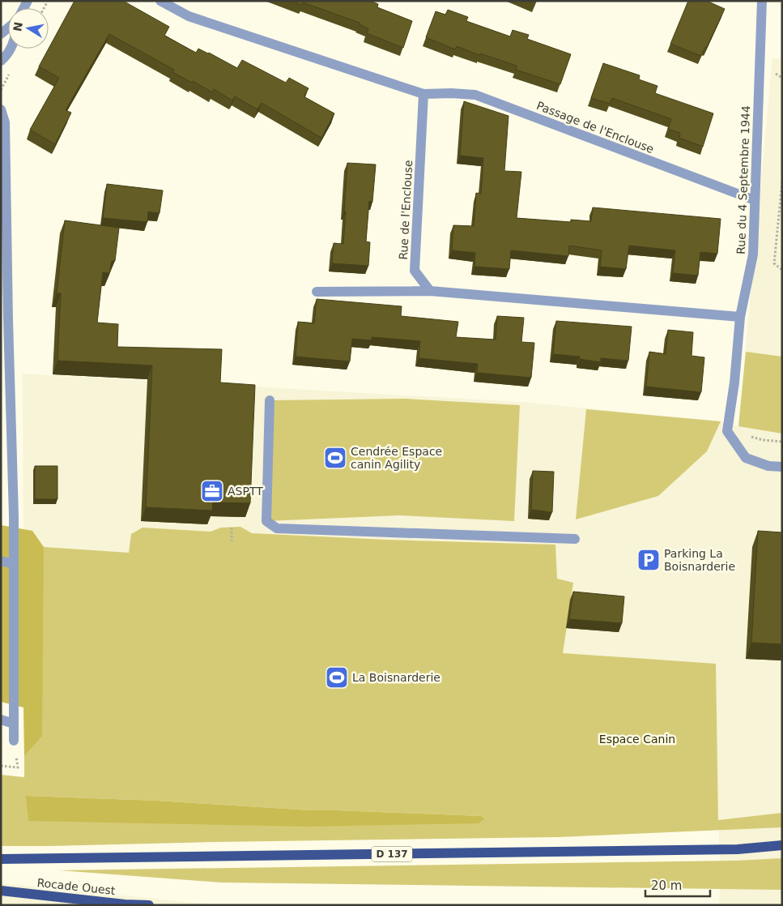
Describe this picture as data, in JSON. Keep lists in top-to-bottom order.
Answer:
{
  "streets": {
    "main road": ["D 137", "Rocade Ouest"],
    "street": ["Passage de l'Enclouse", "Rue du 4 Septembre 1944", "Rue de l'Enclouse"]
  },
  "crossings": [
    ["Passage de l'Enclouse", "Rue du 4 Septembre 1944"],
    ["Passage de l'Enclouse", "Rue de l'Enclouse"]
  ],
  "parks": ["Espace Canin"],
  "places": {
    "sports": ["Cendrée Espace canin Agility", "La Boisnarderie"],
    "office": ["ASPTT"],
    "parking": ["Parking La Boisnarderie"]
  },
  "scale_bar": "20 m",
  "north": "left"
}
